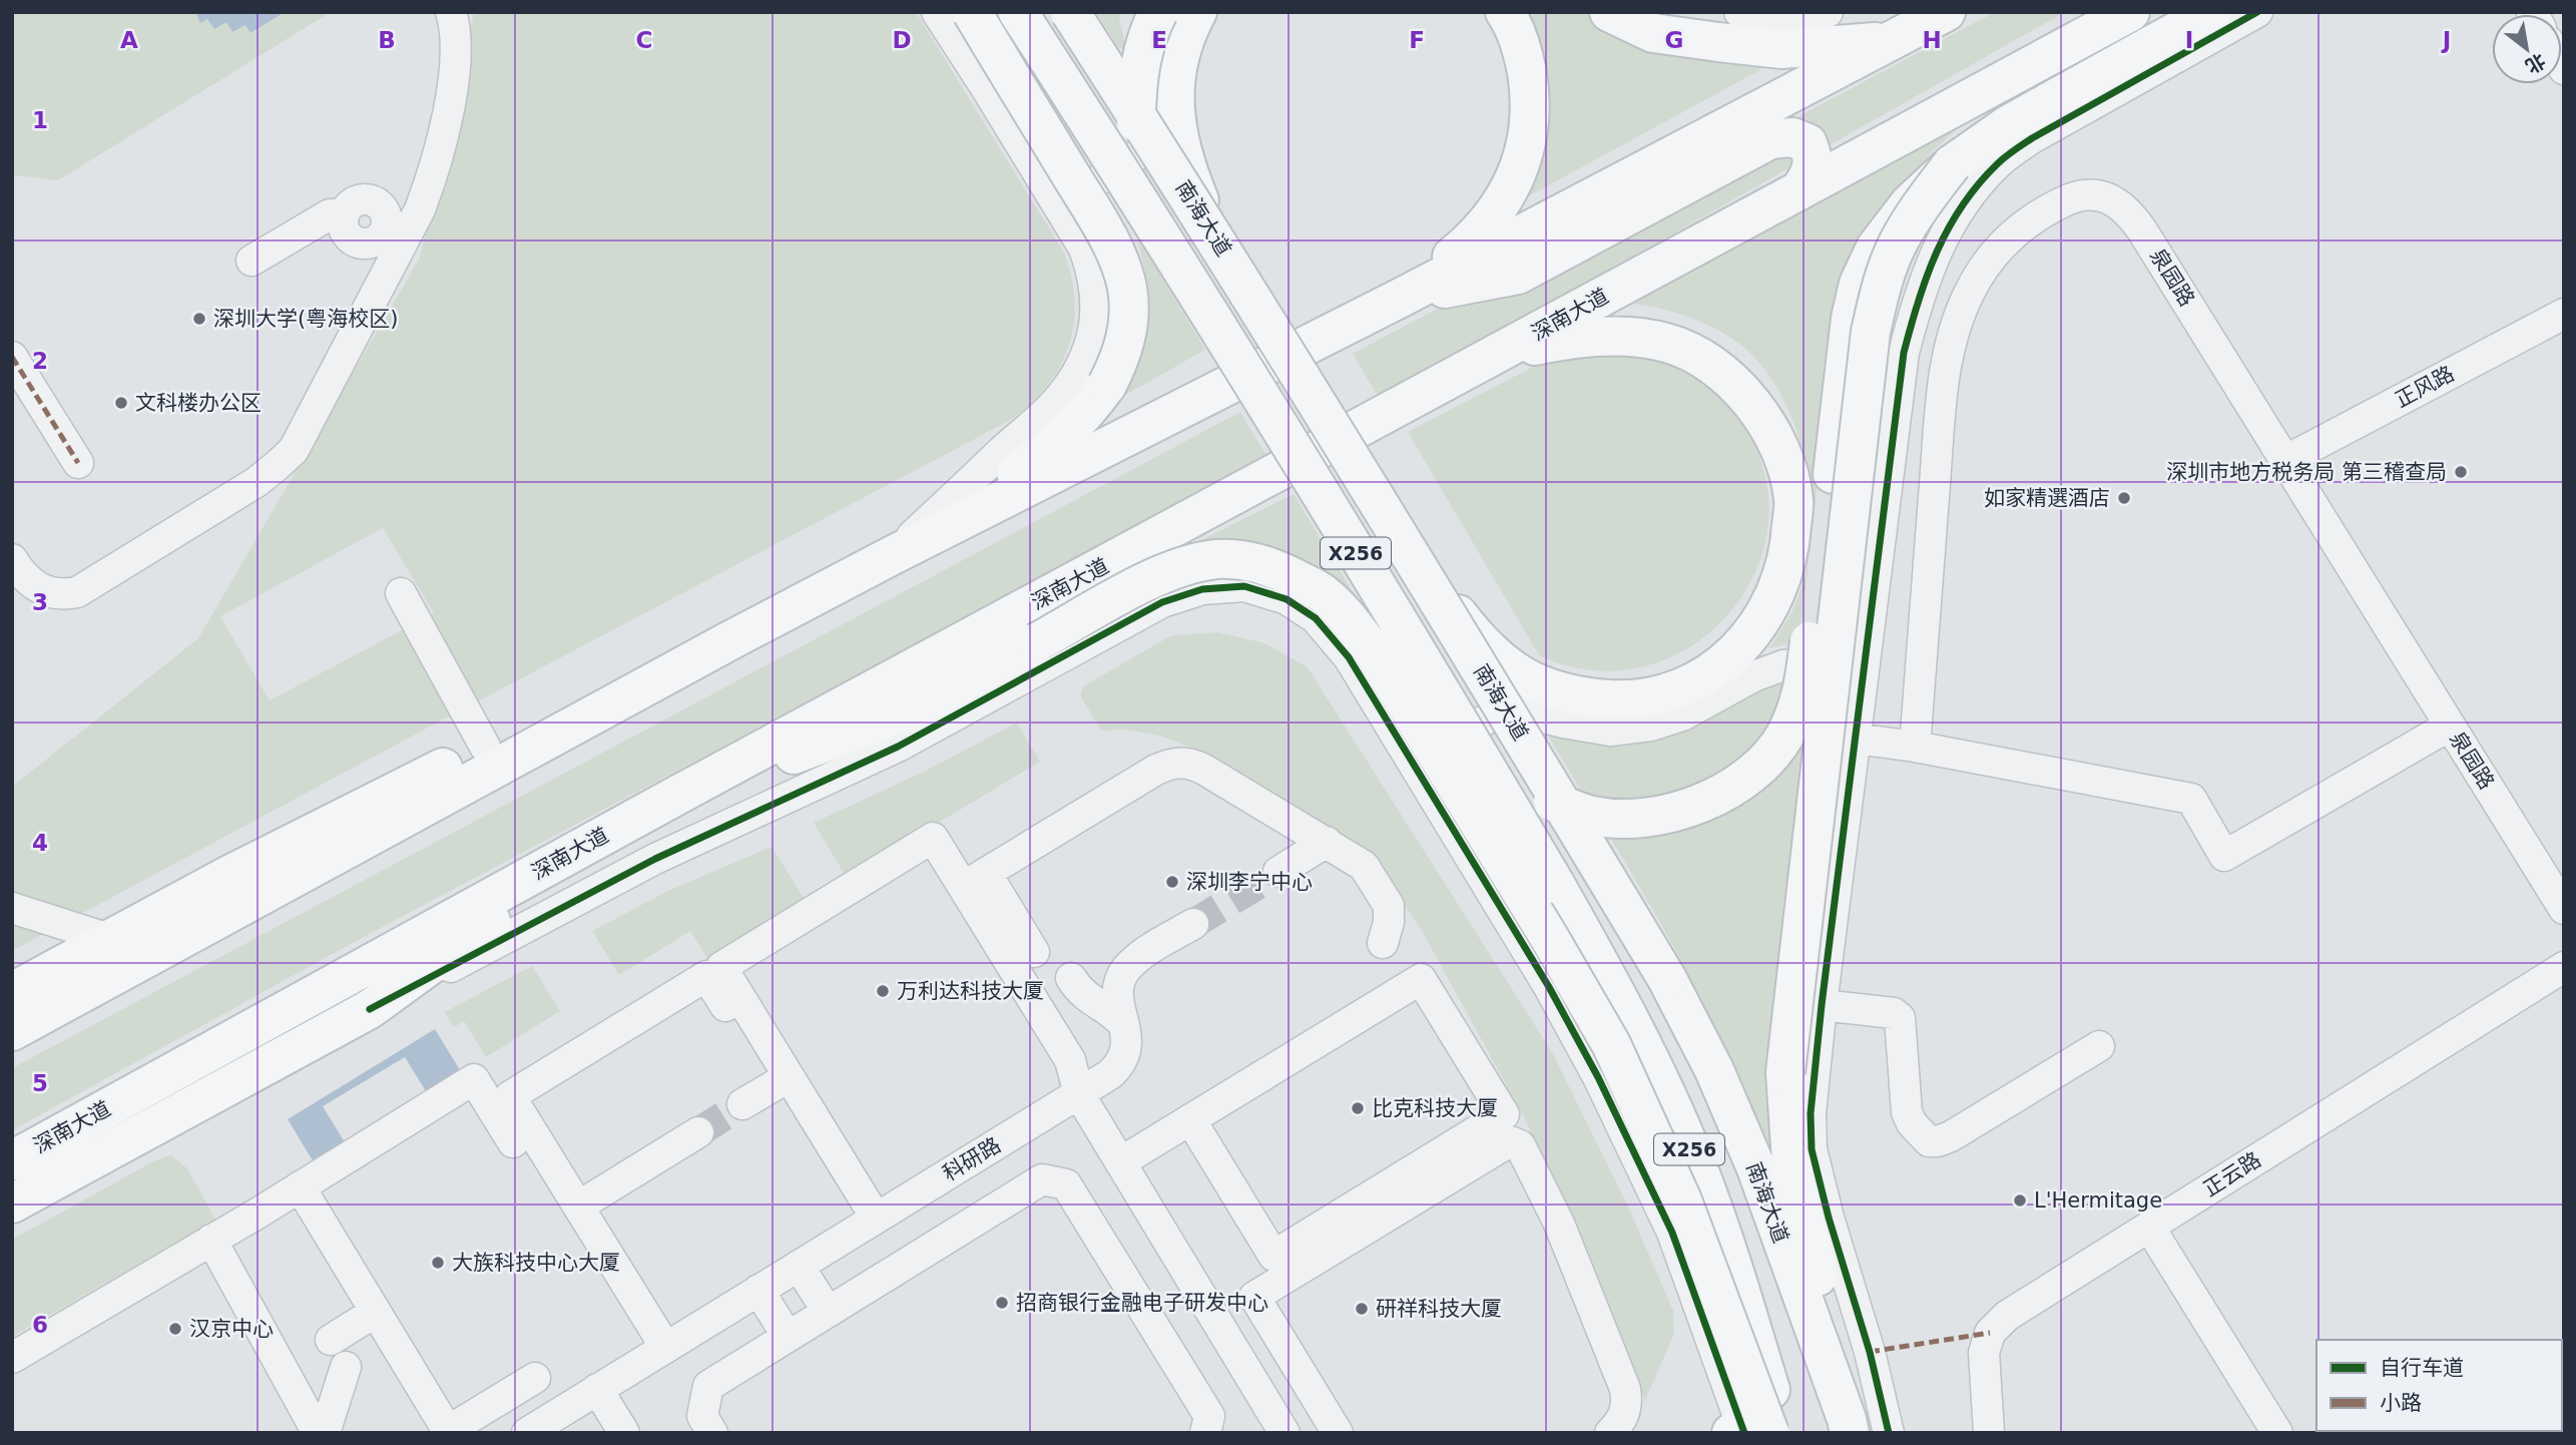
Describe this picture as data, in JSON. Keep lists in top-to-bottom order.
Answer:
{
  "streets": {
    "main road": ["南海大道", "深南大道", "X256"],
    "street": [
      "泉园路",
      "正风路",
      "科研路",
      "正云路"
    ]
  },
  "crossings": [
    ["泉园路", "正风路"]
  ],
  "places": [
    "深圳大学(粤海校区)",
    "文科楼办公区",
    "深圳市地方税务局 第三稽查局",
    "如家精選酒店",
    "深圳李宁中心",
    "万利达科技大厦",
    "比克科技大厦",
    "L'Hermitage",
    "大族科技中心大厦",
    "招商银行金融电子研发中心",
    "研祥科技大厦",
    "汉京中心"
  ],
  "legend": ["自行车道", "小路"],
  "north": "bottom right",
  "grid": {
    "columns": [
      "A",
      "B",
      "C",
      "D",
      "E",
      "F",
      "G",
      "H",
      "I",
      "J"
    ],
    "rows": [
      "1",
      "2",
      "3",
      "4",
      "5",
      "6"
    ]
  }
}
